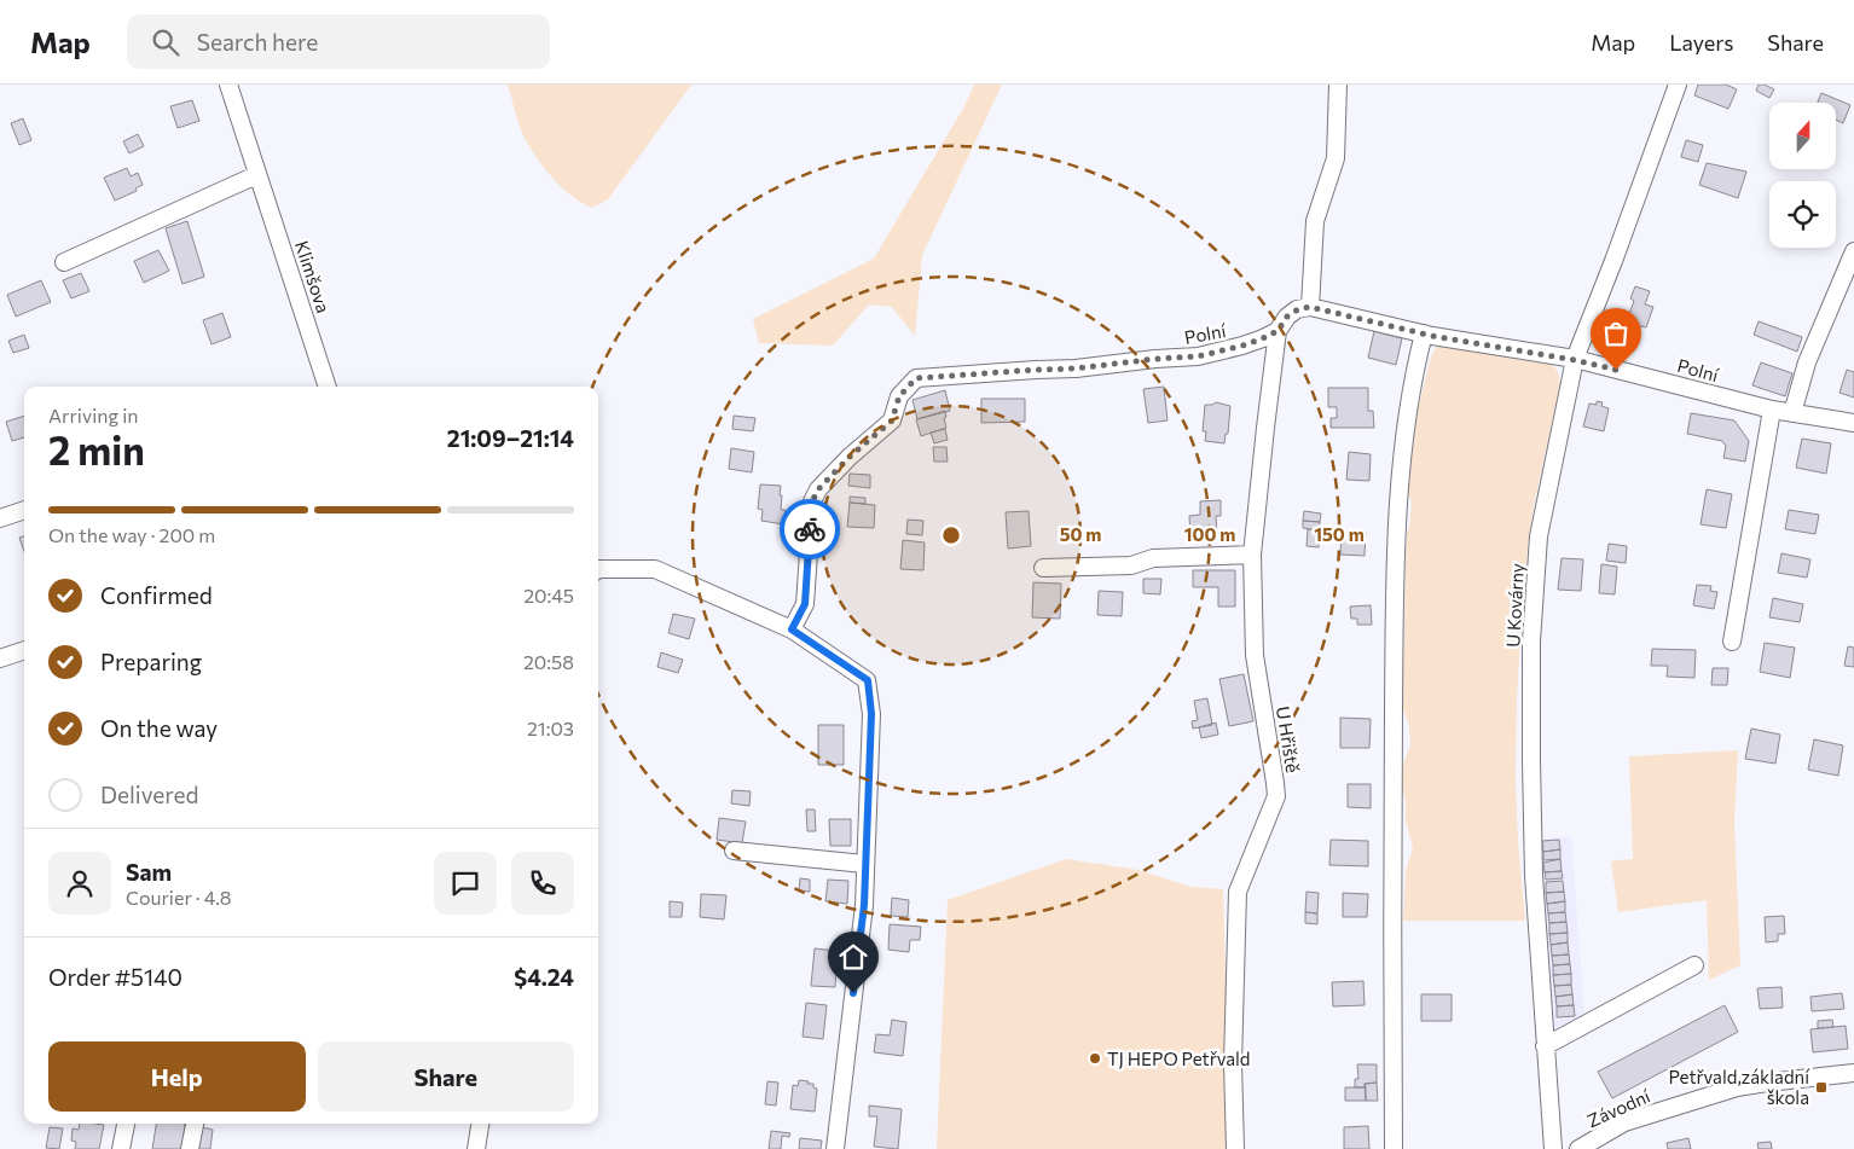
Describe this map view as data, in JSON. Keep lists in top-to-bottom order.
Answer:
{
  "streets": {
    "street": [
      "Klimšova",
      "Polní",
      "U Kovárny",
      "U Hřiště",
      "Závodní"
    ]
  },
  "crossings": [
    ["Polní", "U Kovárny"],
    ["Polní", "U Hřiště"]
  ],
  "places": {
    "other": ["TJ HEPO Petřvald"],
    "transit": ["Petřvald,základní škola"]
  },
  "north": "top",
  "page": {
    "header": "Map",
    "search": "Search here",
    "nav": ["Map", "Layers", "Share"],
    "heading": ["2 min", "Arriving in", "21:09–21:14"],
    "panel": [
      "Sam",
      "Courier · 4.8",
      "Order #5140",
      "$4.24"
    ],
    "bar": "On the way · 200 m",
    "list": [
      ["Confirmed", "20:45"],
      ["Preparing", "20:58"],
      ["On the way", "21:03"],
      "Delivered"
    ],
    "buttons": ["Help", "Share"]
  },
  "rings": ["50 m", "100 m", "150 m"]
}
